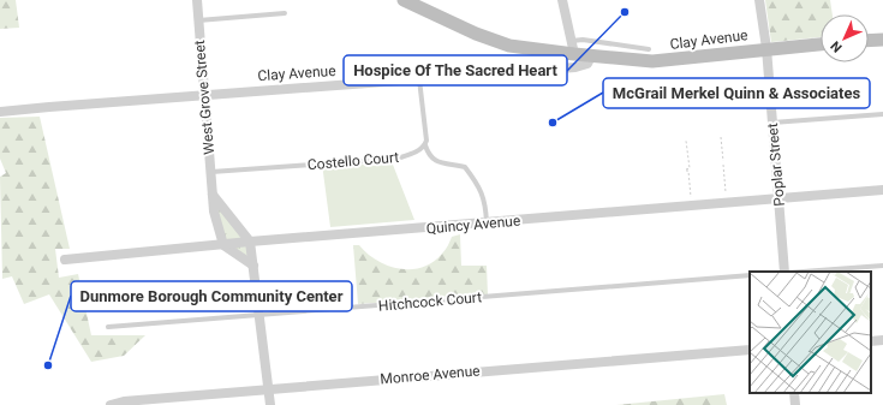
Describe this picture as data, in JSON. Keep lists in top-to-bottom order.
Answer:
{
  "streets": {
    "main road": ["Clay Avenue"],
    "street": [
      "West Grove Street",
      "Poplar Street",
      "Quincy Avenue",
      "Monroe Avenue"
    ],
    "lane": ["Costello Court", "Hitchcock Court"]
  },
  "crossings": [
    ["Clay Avenue", "West Grove Street"],
    ["Clay Avenue", "Poplar Street"],
    ["West Grove Street", "Costello Court"],
    ["West Grove Street", "Quincy Avenue"],
    ["Poplar Street", "Quincy Avenue"]
  ],
  "places": ["Hospice Of The Sacred Heart", "McGrail Merkel Quinn & Associates", "Dunmore Borough Community Center"],
  "north": "bottom left"
}
